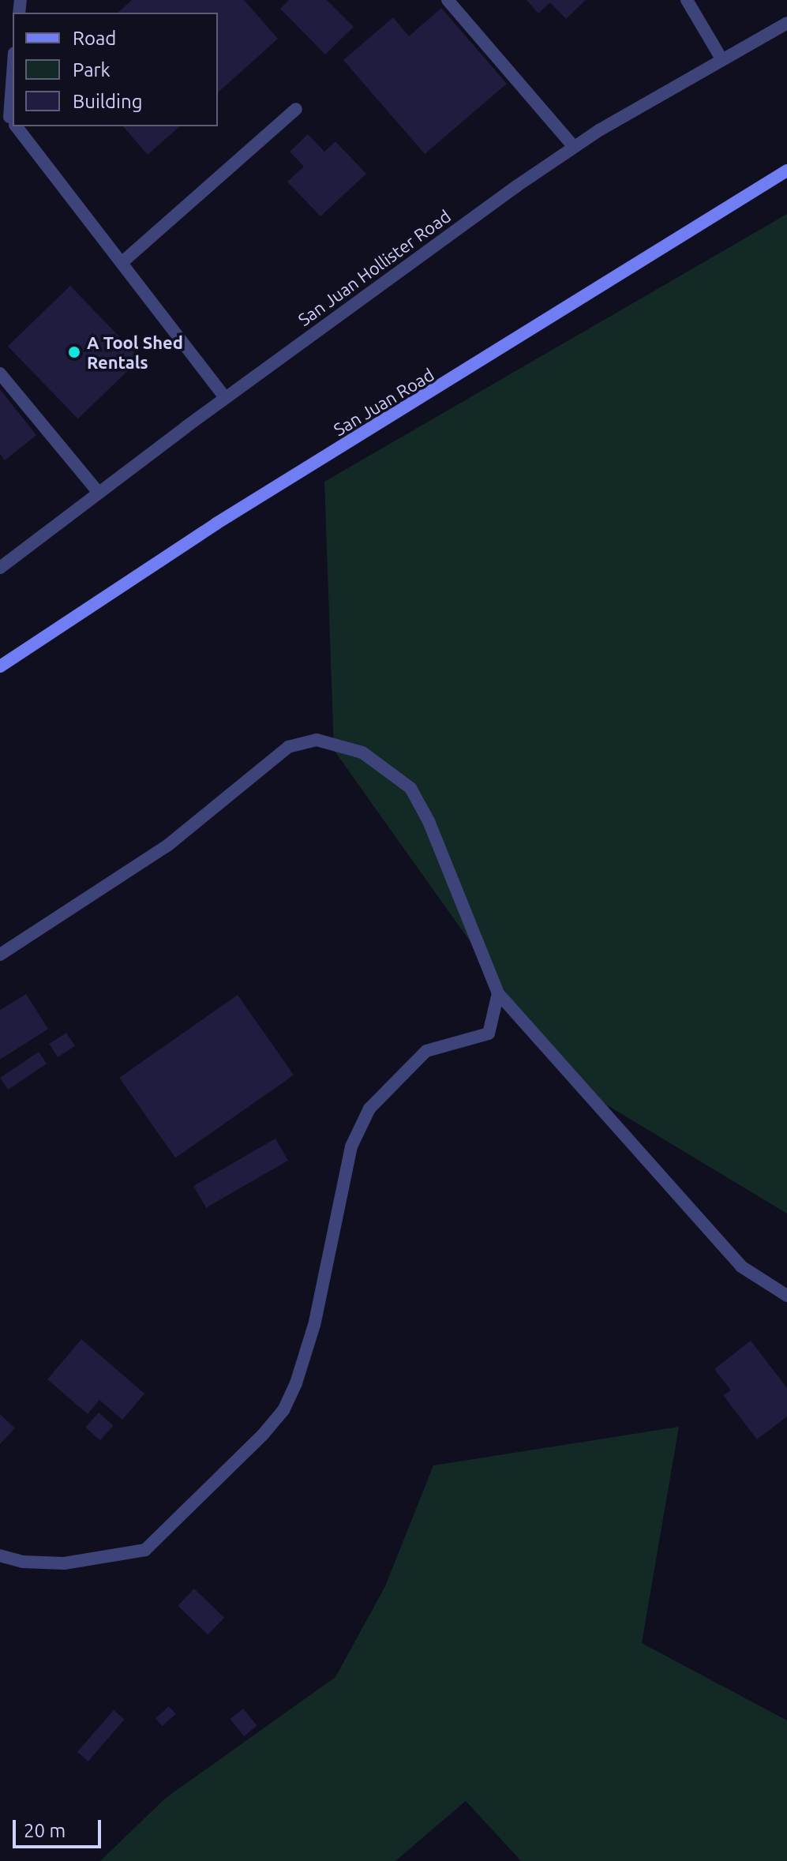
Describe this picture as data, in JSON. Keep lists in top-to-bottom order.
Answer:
{
  "streets": {
    "main road": ["San Juan Road"],
    "street": ["San Juan Hollister Road"]
  },
  "places": ["A Tool Shed Rentals"],
  "legend": ["Road", "Park", "Building"],
  "scale_bar": "20 m"
}
